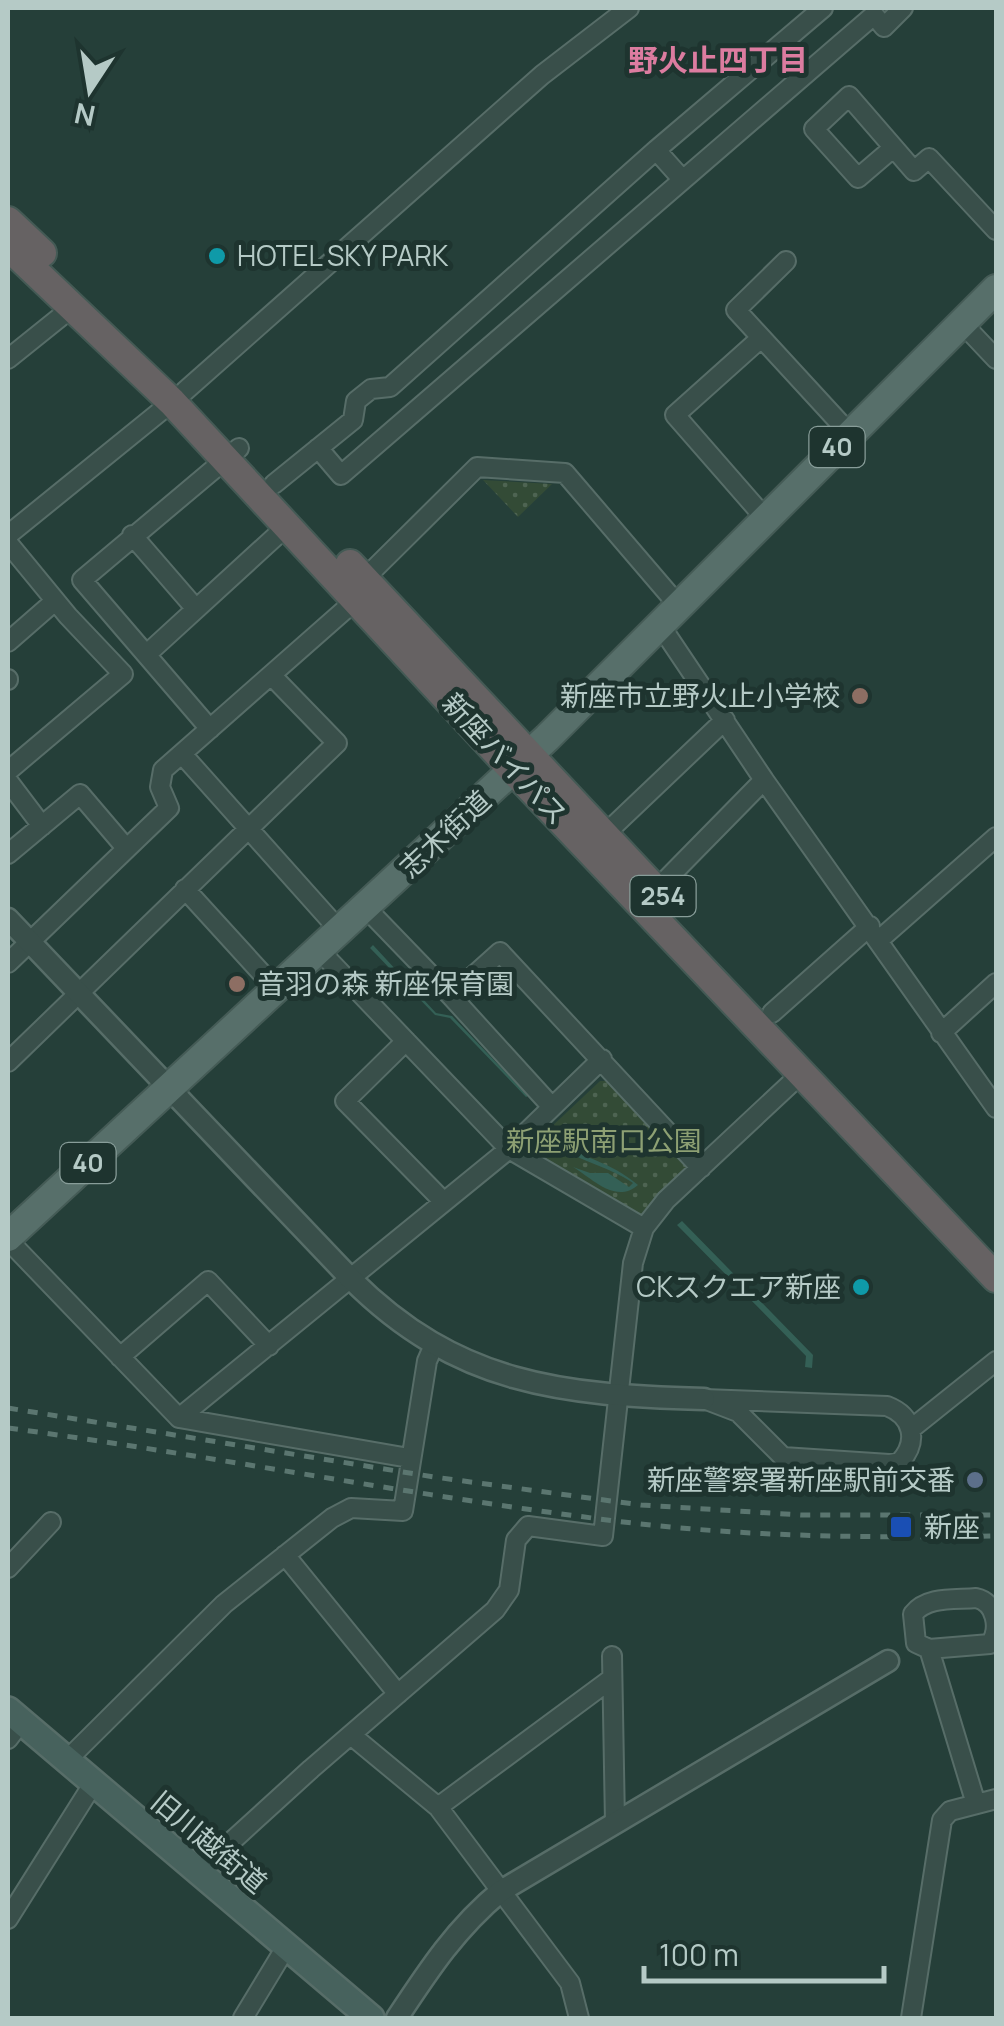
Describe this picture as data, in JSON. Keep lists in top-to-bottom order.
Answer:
{
  "streets": {
    "highway": ["新座バイパス", "254"],
    "main road": ["40", "志木街道", "旧川越街道"]
  },
  "crossings": [
    ["新座バイパス", "志木街道"]
  ],
  "districts": ["野火止四丁目"],
  "parks": ["新座駅南口公園"],
  "places": {
    "other": [
      "HOTEL SKY PARK",
      "新座市立野火止小学校",
      "音羽の森 新座保育園",
      "CKスクエア新座",
      "新座警察署新座駅前交番"
    ],
    "transit": ["新座"]
  },
  "scale_bar": "100 m",
  "north": "bottom"
}
